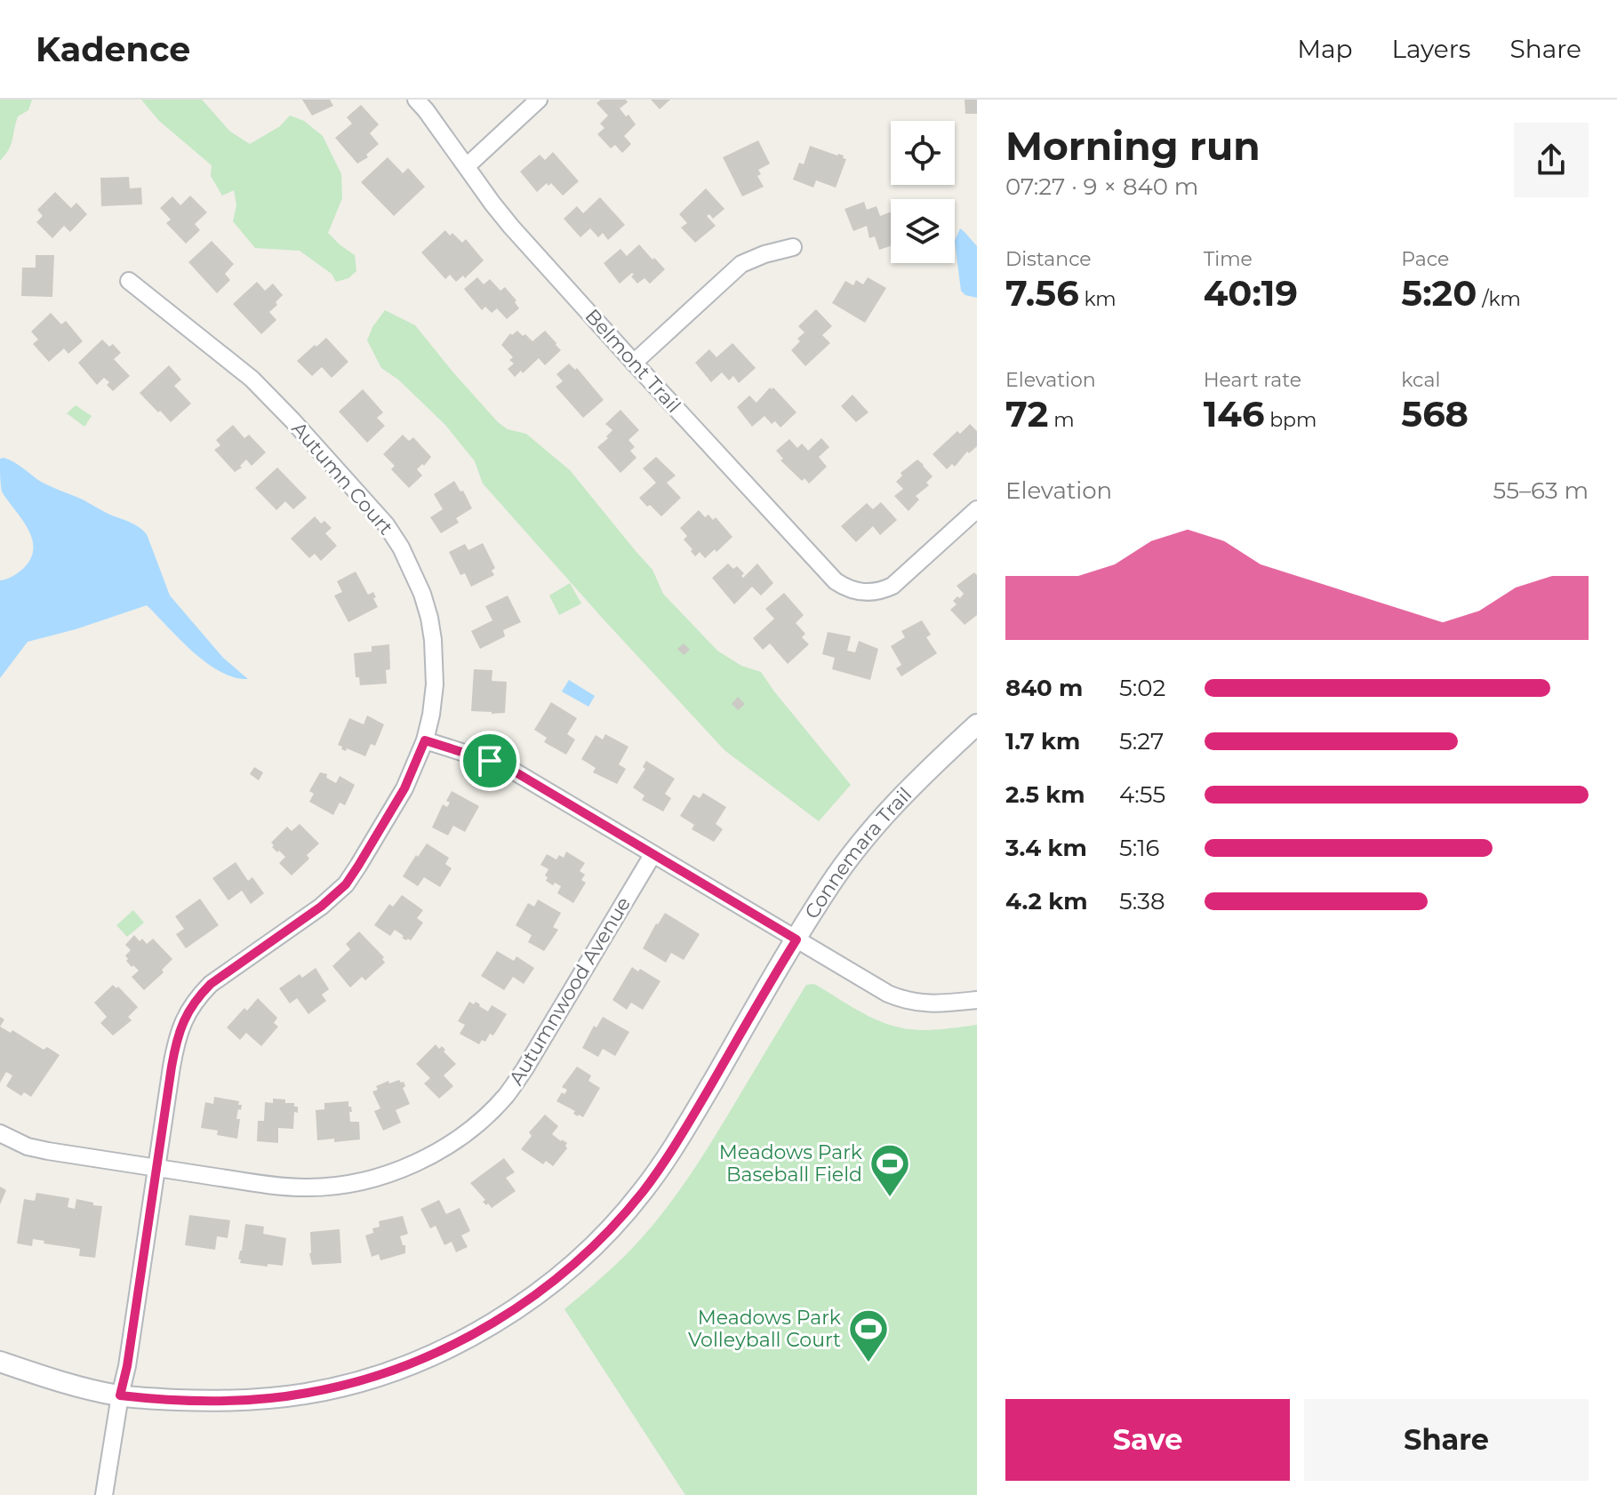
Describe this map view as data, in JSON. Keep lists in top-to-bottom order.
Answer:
{
  "streets": {
    "street": [
      "Belmont Trail",
      "Autumn Court",
      "Connemara Trail",
      "Autumnwood Avenue"
    ]
  },
  "crossings": [
    ["Autumn Court", "Connemara Trail"],
    ["Autumn Court", "Autumnwood Avenue"]
  ],
  "places": {
    "sports": ["Meadows Park Baseball Field", "Meadows Park Volleyball Court"]
  },
  "page": {
    "header": "Kadence",
    "nav": ["Map", "Layers", "Share"],
    "heading": ["Morning run", "07:27 · 9 × 840 m"],
    "stats": [
      ["Distance", "7.56 km"],
      ["Time", "40:19"],
      ["Pace", "5:20 /km"],
      ["Elevation", "72 m"],
      ["Heart rate", "146 bpm"],
      ["kcal", "568"]
    ],
    "chart": ["Elevation", "55–63 m"],
    "list": [
      {
        "name": "840 m",
        "note": "5:02"
      },
      {
        "name": "1.7 km",
        "note": "5:27"
      },
      {
        "name": "2.5 km",
        "note": "4:55"
      },
      {
        "name": "3.4 km",
        "note": "5:16"
      },
      {
        "name": "4.2 km",
        "note": "5:38"
      }
    ],
    "buttons": ["Save", "Share"]
  }
}
